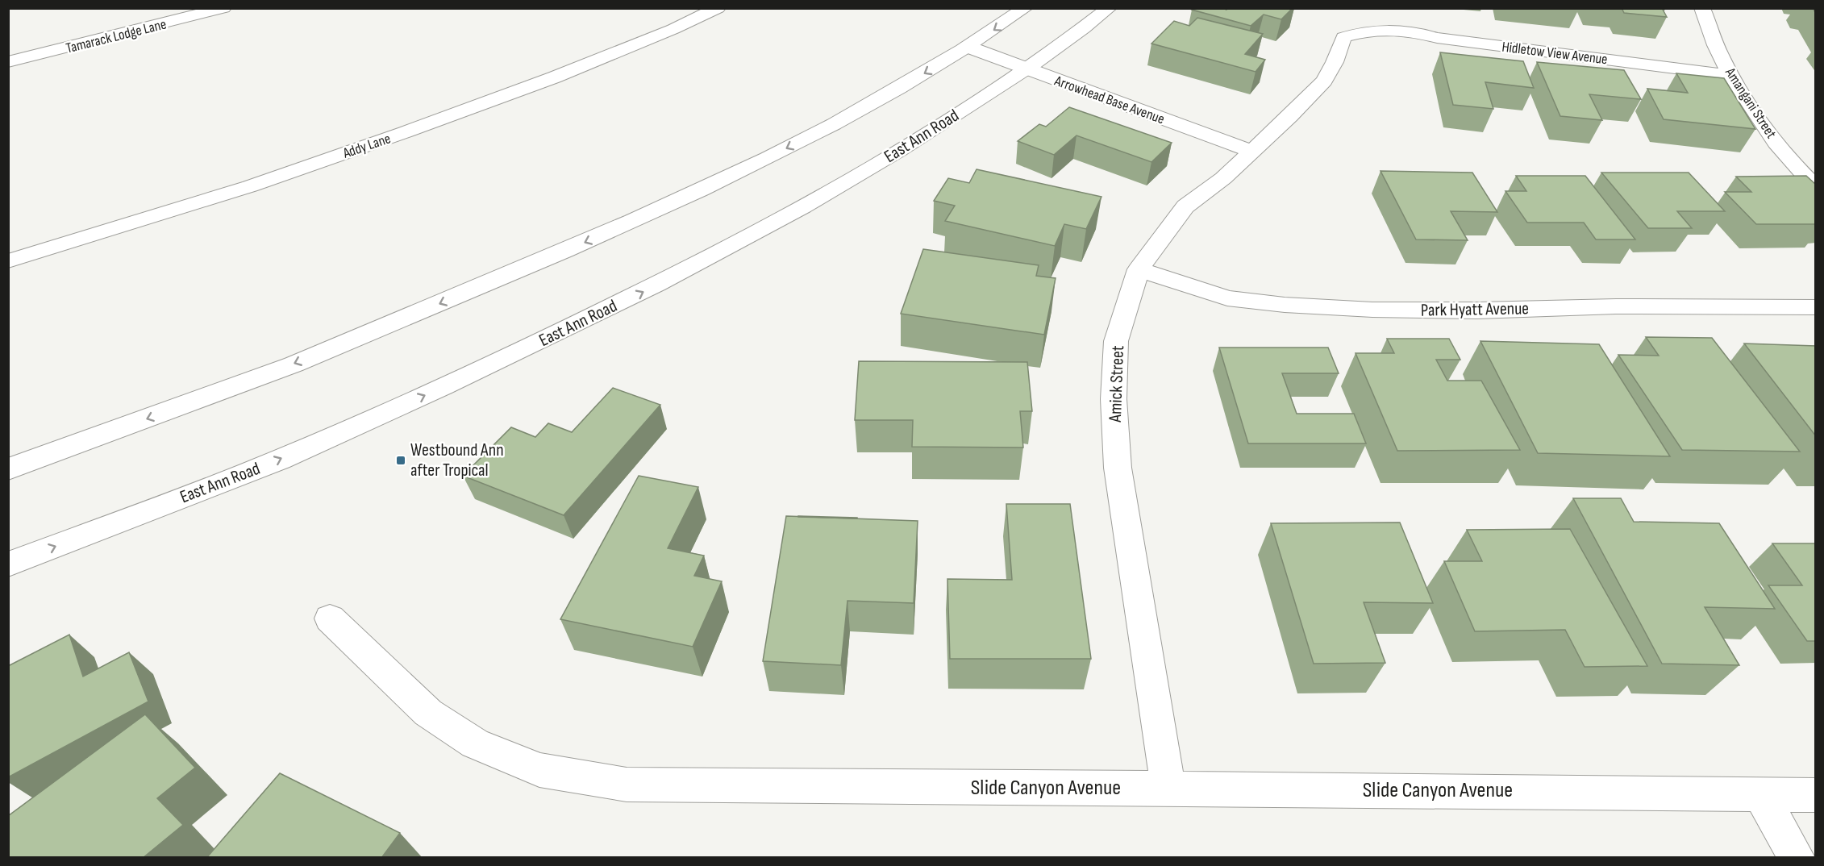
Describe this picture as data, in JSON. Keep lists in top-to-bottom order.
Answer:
{
  "streets": {
    "street": [
      "Tamarack Lodge Lane",
      "Hidletow View Avenue",
      "Arrowhead Base Avenue",
      "Amangani Street",
      "East Ann Road",
      "Addy Lane",
      "Park Hyatt Avenue",
      "Amick Street",
      "Slide Canyon Avenue"
    ]
  },
  "crossings": [
    ["Hidletow View Avenue", "Amangani Street"],
    ["Hidletow View Avenue", "Amick Street"],
    ["Arrowhead Base Avenue", "East Ann Road"],
    ["Arrowhead Base Avenue", "Amick Street"],
    ["Park Hyatt Avenue", "Amick Street"],
    ["Amick Street", "Slide Canyon Avenue"]
  ],
  "places": {
    "transit": ["Westbound Ann after Tropical"]
  }
}
